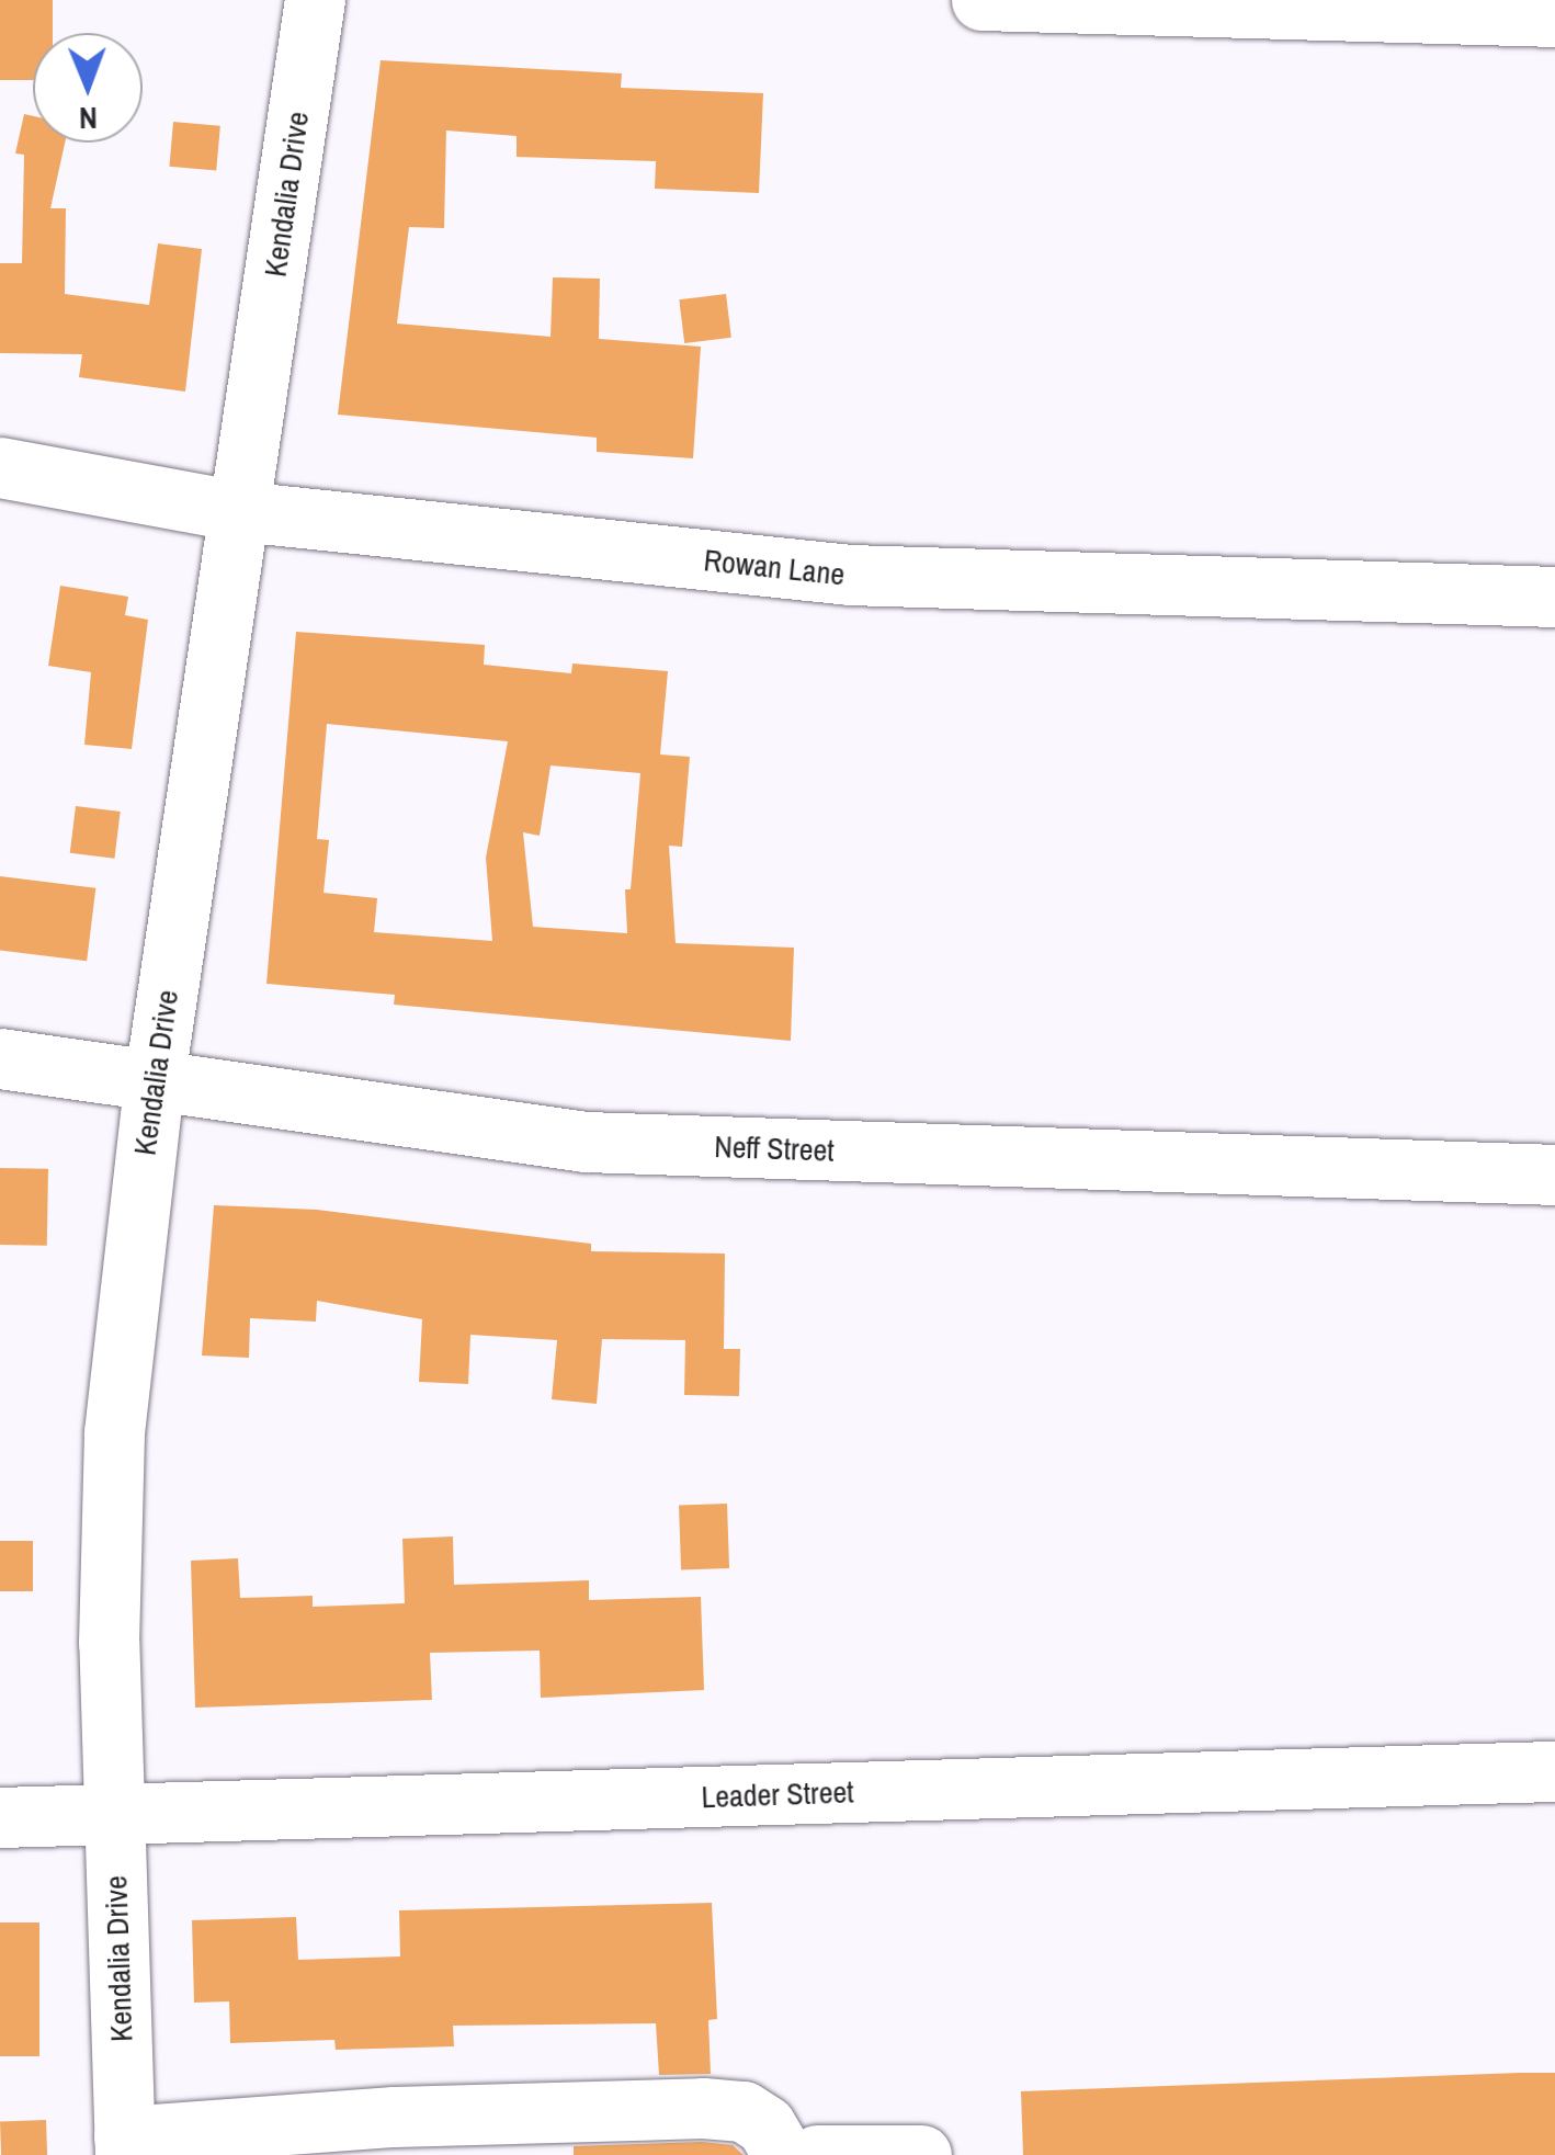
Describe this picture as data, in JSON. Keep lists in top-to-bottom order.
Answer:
{
  "streets": {
    "street": [
      "Kendalia Drive",
      "Rowan Lane",
      "Neff Street",
      "Leader Street"
    ]
  },
  "crossings": [
    ["Kendalia Drive", "Rowan Lane"],
    ["Kendalia Drive", "Neff Street"],
    ["Kendalia Drive", "Leader Street"]
  ],
  "north": "bottom"
}
